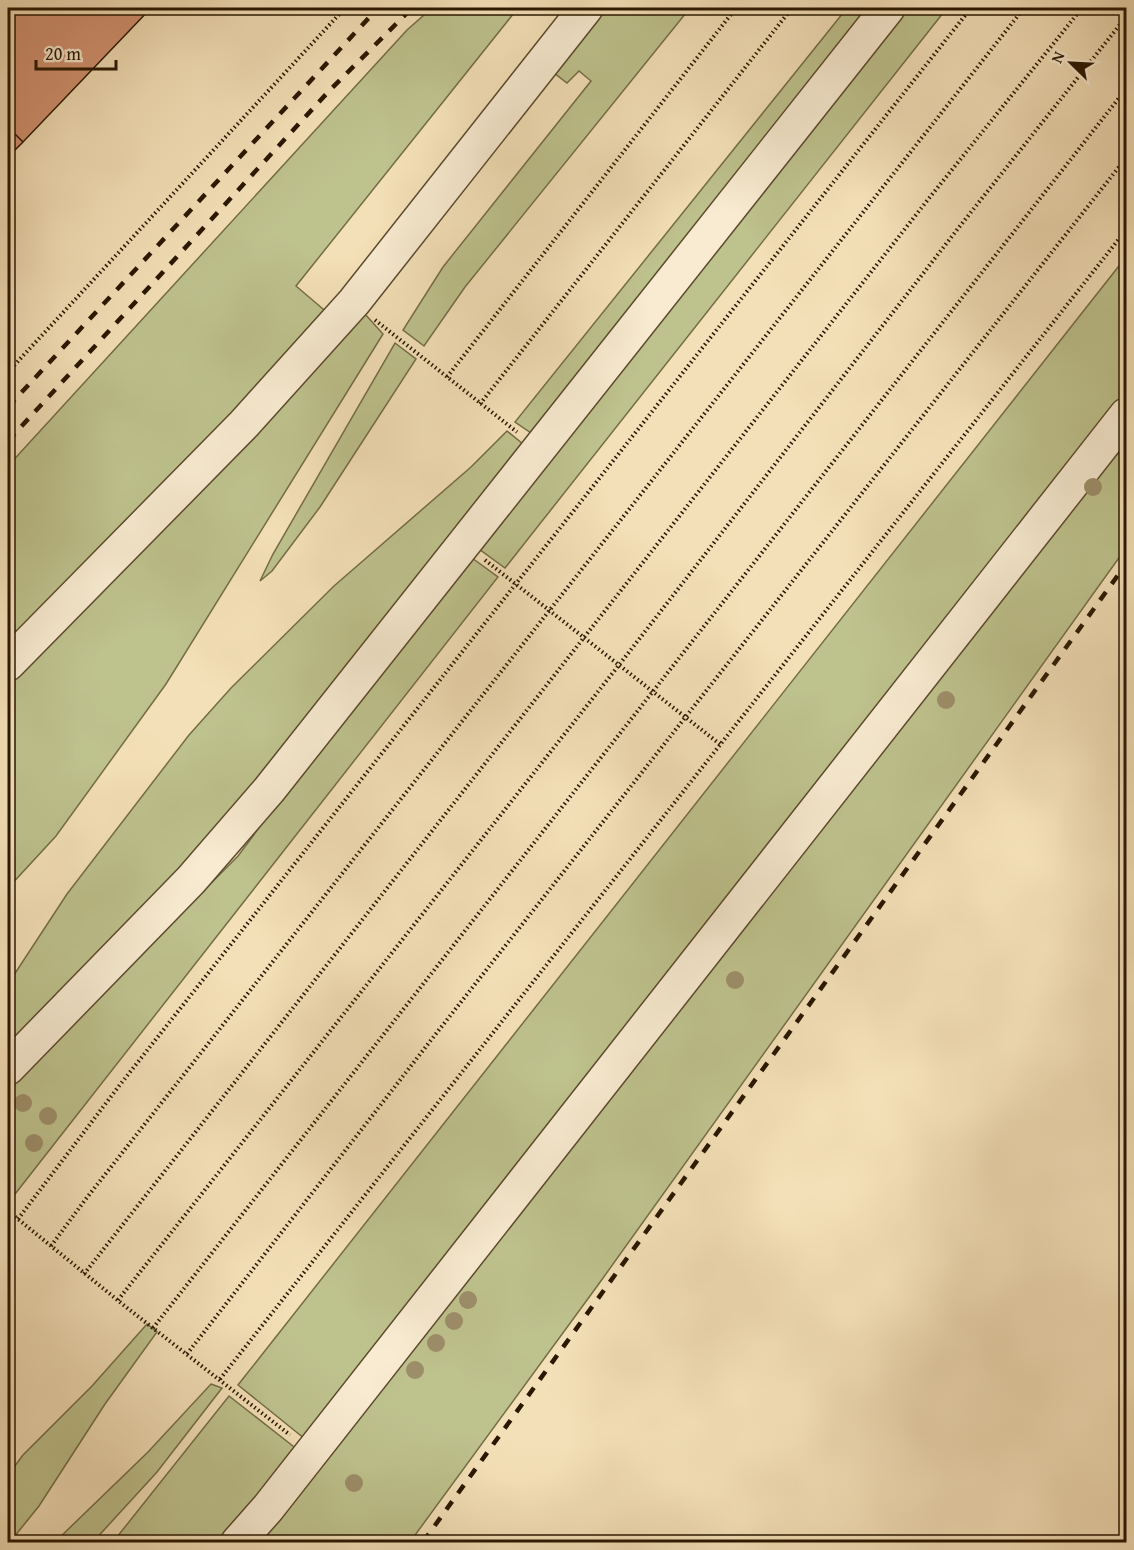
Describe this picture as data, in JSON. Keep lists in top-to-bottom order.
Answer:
{
  "scale_bar": "20 m",
  "north": "top left"
}
